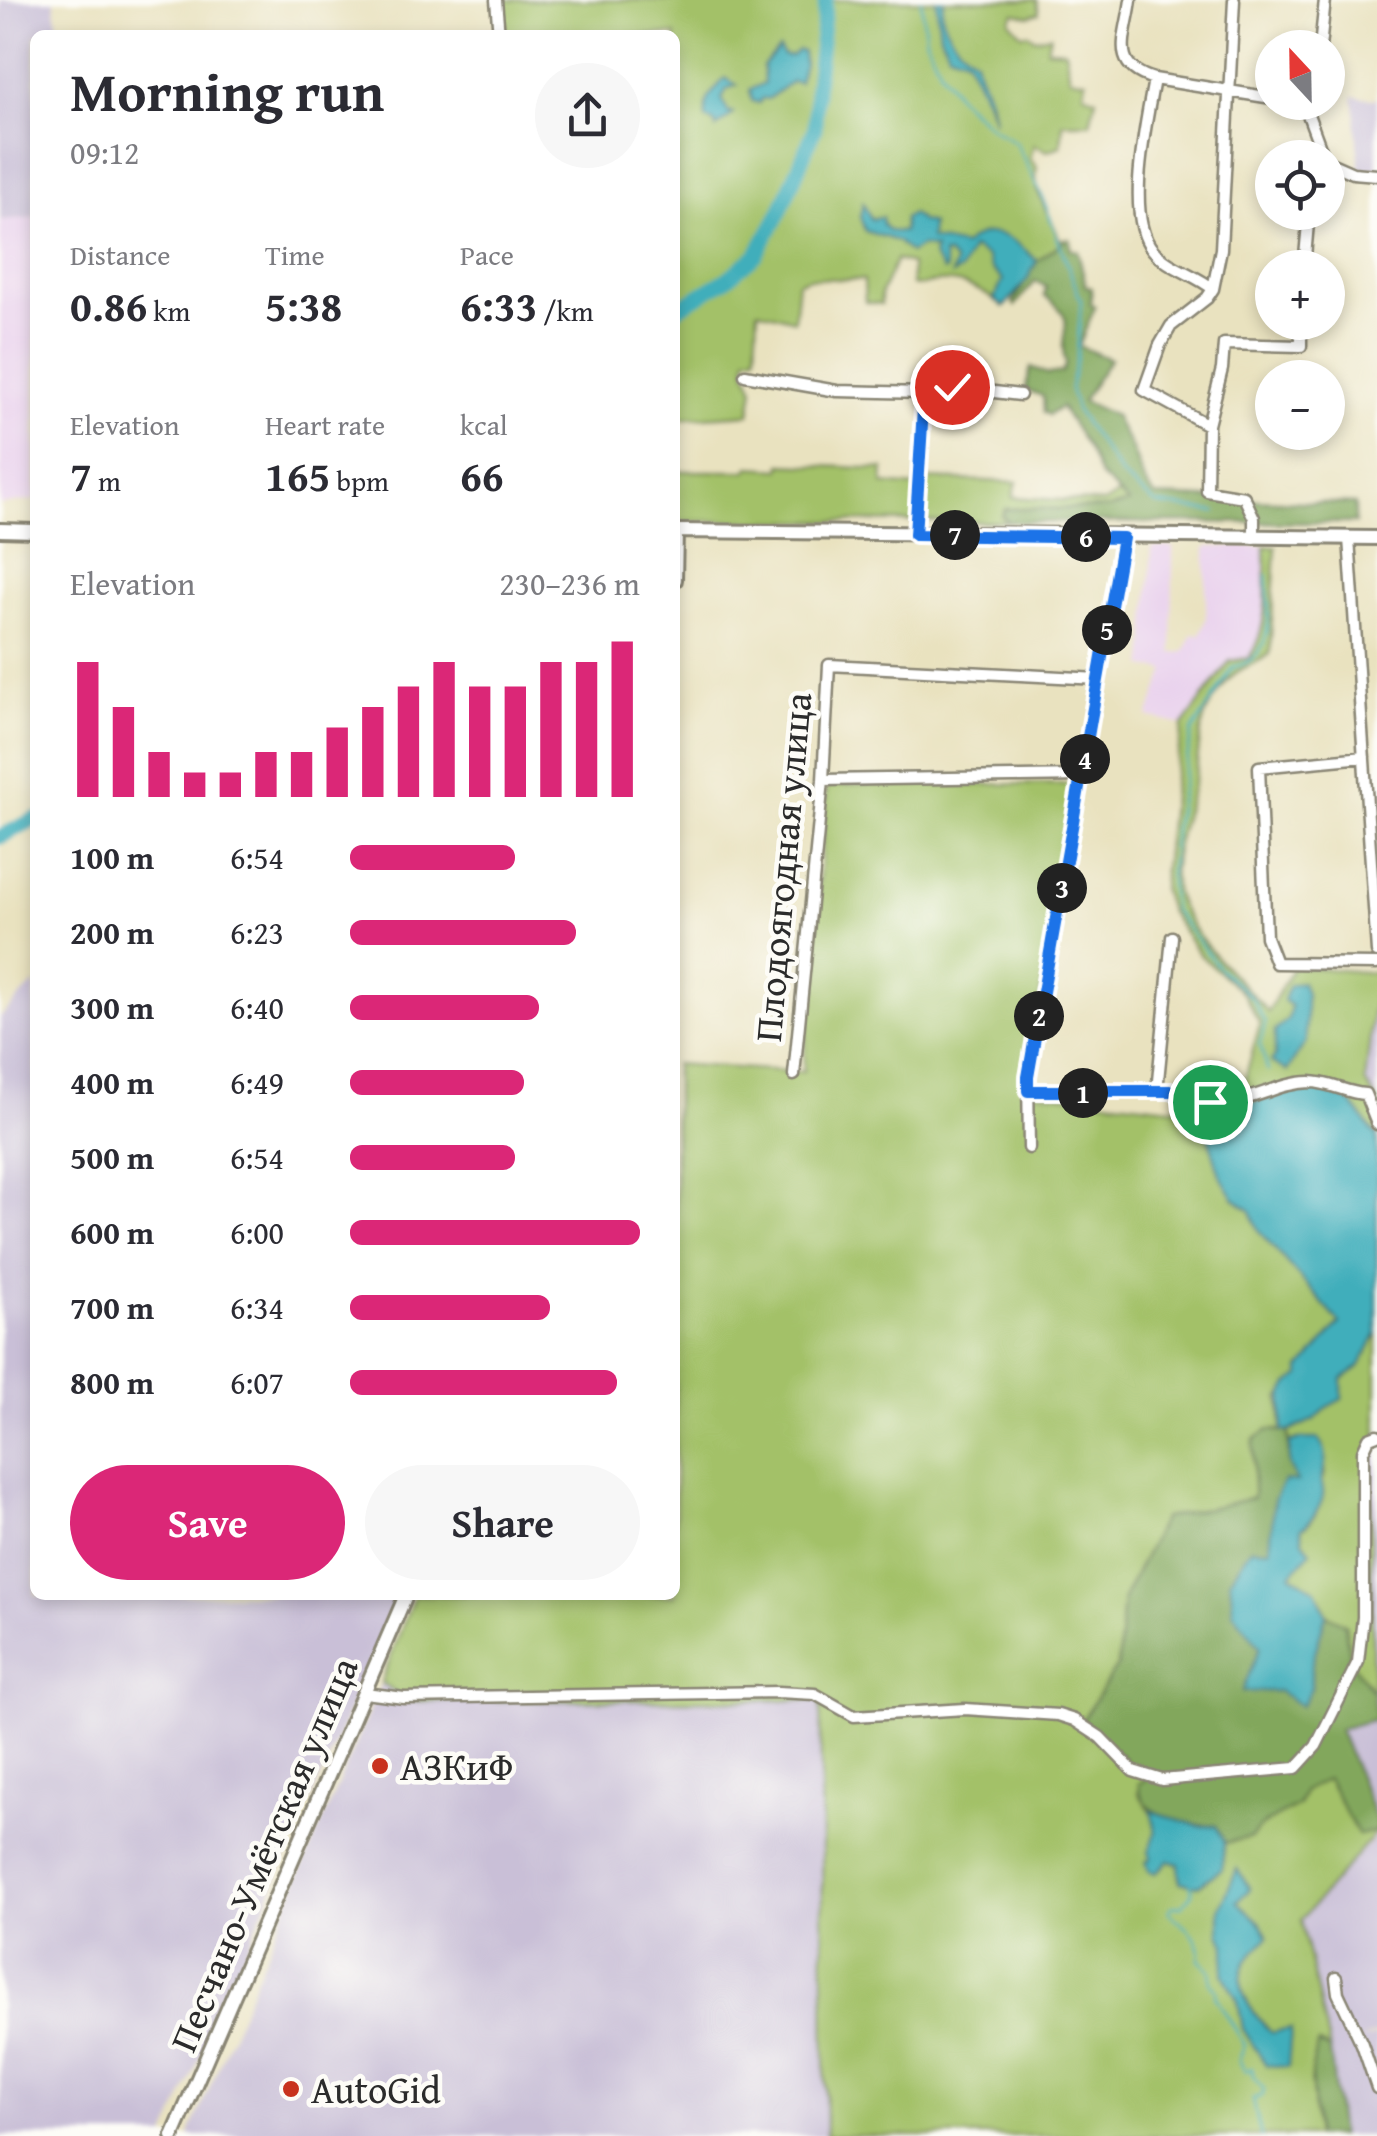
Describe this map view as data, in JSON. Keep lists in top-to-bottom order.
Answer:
{
  "streets": {
    "main road": ["Песчано-Умётская улица"],
    "street": ["Плодоягодная улица"]
  },
  "places": ["АЗКиФ", "AutoGid"],
  "north": "top",
  "page": {
    "map_buttons": ["+", "−"],
    "heading": ["Morning run", "09:12"],
    "stats": [
      ["Distance", "0.86 km"],
      ["Time", "5:38"],
      ["Pace", "6:33 /km"],
      ["Elevation", "7 m"],
      ["Heart rate", "165 bpm"],
      ["kcal", "66"]
    ],
    "pins": [
      "7",
      "6",
      "5",
      "4",
      "3",
      "2",
      "1"
    ],
    "chart": ["Elevation", "230–236 m"],
    "list": [
      {
        "name": "100 m",
        "note": "6:54"
      },
      {
        "name": "200 m",
        "note": "6:23"
      },
      {
        "name": "300 m",
        "note": "6:40"
      },
      {
        "name": "400 m",
        "note": "6:49"
      },
      {
        "name": "500 m",
        "note": "6:54"
      },
      {
        "name": "600 m",
        "note": "6:00"
      },
      {
        "name": "700 m",
        "note": "6:34"
      },
      {
        "name": "800 m",
        "note": "6:07"
      }
    ],
    "buttons": ["Save", "Share"]
  }
}
